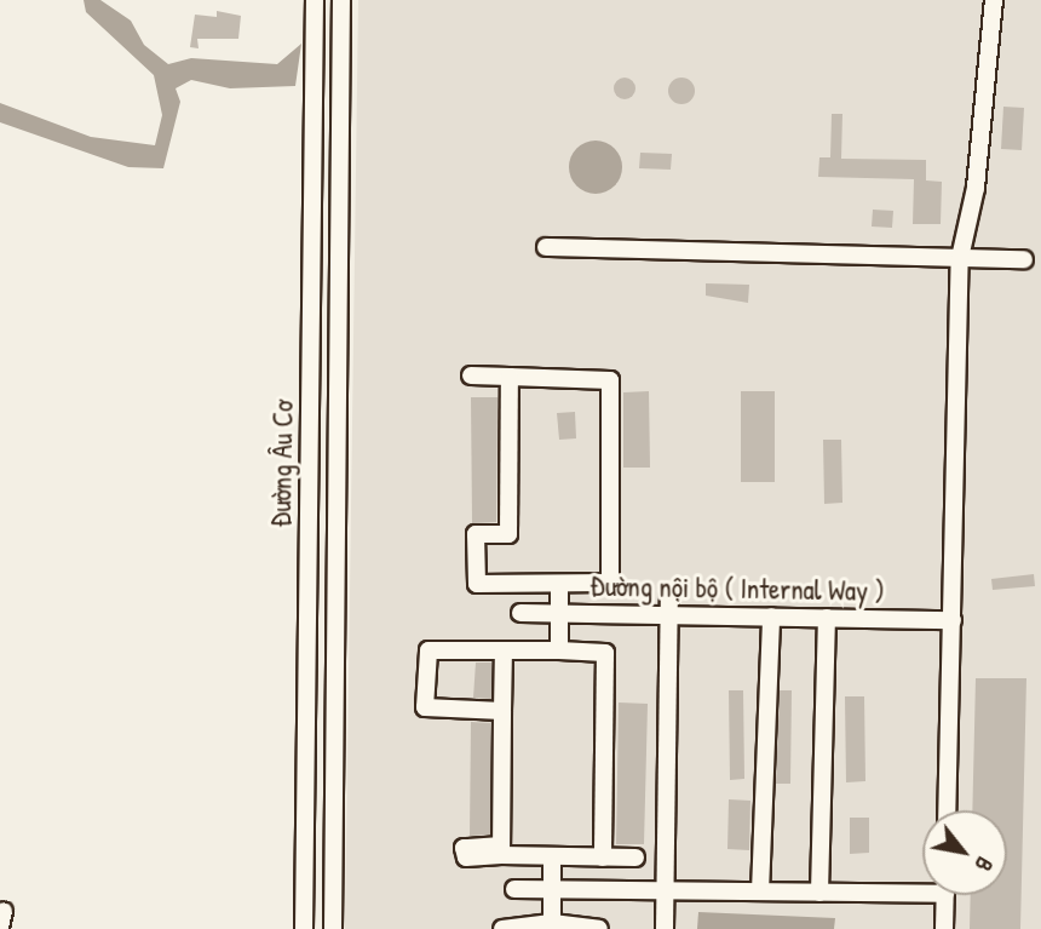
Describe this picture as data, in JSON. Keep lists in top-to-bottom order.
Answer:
{
  "streets": {
    "street": ["Đường Âu Cơ", "Đường nội bộ ( Internal Way )"]
  },
  "north": "bottom right"
}
